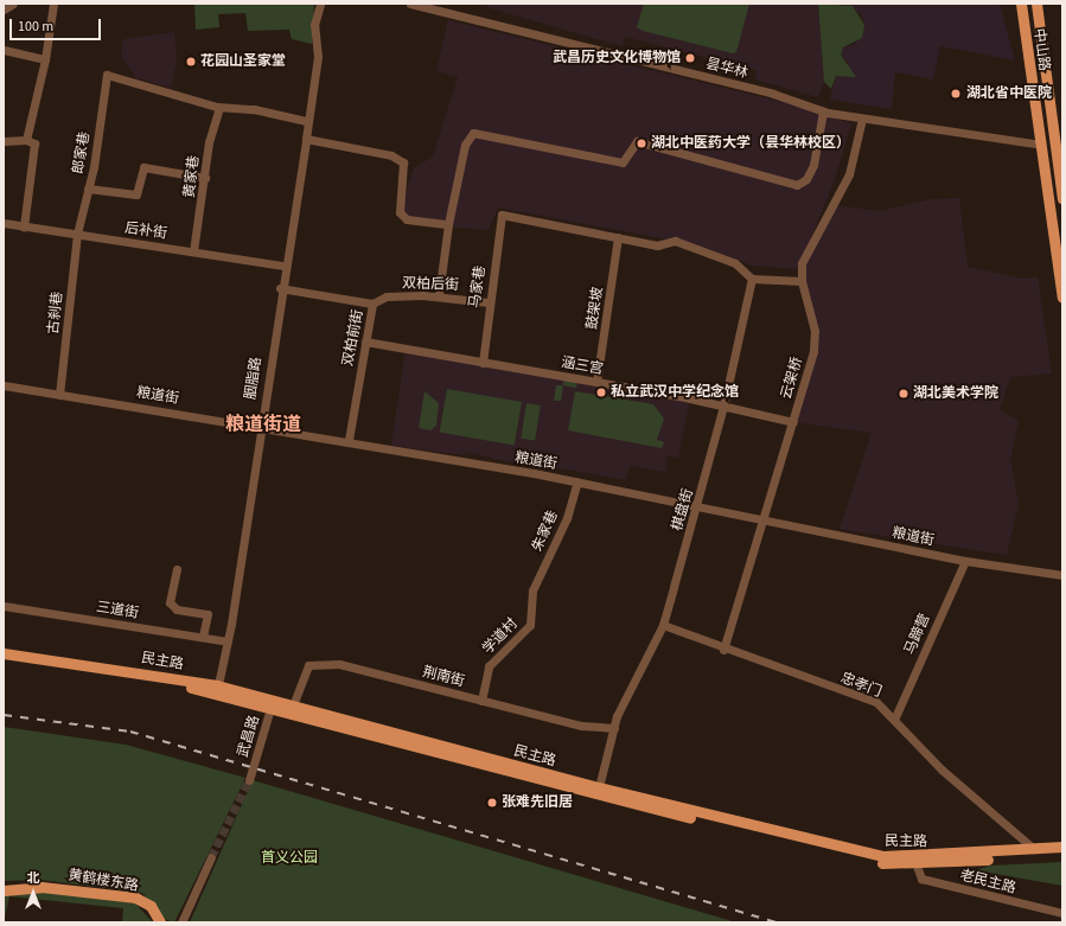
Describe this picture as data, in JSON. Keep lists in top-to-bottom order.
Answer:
{
  "streets": {
    "main road": ["中山路", "民主路", "黄鹤楼东路"],
    "street": [
      "昙华林",
      "郎家巷",
      "黄家巷",
      "后补街",
      "双柏后街",
      "马家巷",
      "鼓架坡",
      "古刹巷",
      "双柏前街",
      "涵三宫",
      "胭脂路",
      "云架桥",
      "粮道街",
      "棋盘街",
      "朱家巷",
      "三道街",
      "马蹄营",
      "学道村",
      "荆南街",
      "忠孝门",
      "武昌路",
      "老民主路"
    ]
  },
  "crossings": [
    ["中山路", "昙华林"],
    ["昙华林", "云架桥"],
    ["郎家巷", "黄家巷"],
    ["郎家巷", "后补街"],
    ["郎家巷", "古刹巷"],
    ["黄家巷", "后补街"],
    ["后补街", "古刹巷"],
    ["后补街", "胭脂路"],
    ["双柏后街", "马家巷"],
    ["双柏后街", "双柏前街"],
    ["马家巷", "鼓架坡"],
    ["马家巷", "涵三宫"],
    ["鼓架坡", "涵三宫"],
    ["古刹巷", "粮道街"],
    ["双柏前街", "涵三宫"],
    ["双柏前街", "胭脂路"],
    ["双柏前街", "粮道街"],
    ["涵三宫", "云架桥"],
    ["涵三宫", "棋盘街"],
    ["胭脂路", "粮道街"],
    ["胭脂路", "三道街"],
    ["胭脂路", "民主路"],
    ["云架桥", "粮道街"],
    ["云架桥", "忠孝门"],
    ["粮道街", "棋盘街"],
    ["粮道街", "朱家巷"],
    ["粮道街", "马蹄营"],
    ["棋盘街", "民主路"],
    ["棋盘街", "荆南街"],
    ["棋盘街", "忠孝门"],
    ["朱家巷", "学道村"],
    ["马蹄营", "忠孝门"],
    ["学道村", "荆南街"],
    ["民主路", "荆南街"],
    ["民主路", "忠孝门"],
    ["民主路", "武昌路"],
    ["民主路", "老民主路"]
  ],
  "districts": ["粮道街道"],
  "parks": ["首义公园"],
  "places": [
    "武昌历史文化博物馆",
    "花园山圣家堂",
    "湖北省中医院",
    "湖北中医药大学（昙华林校区）",
    "私立武汉中学纪念馆",
    "湖北美术学院",
    "张难先旧居"
  ],
  "scale_bar": "100 m",
  "north": "top"
}
